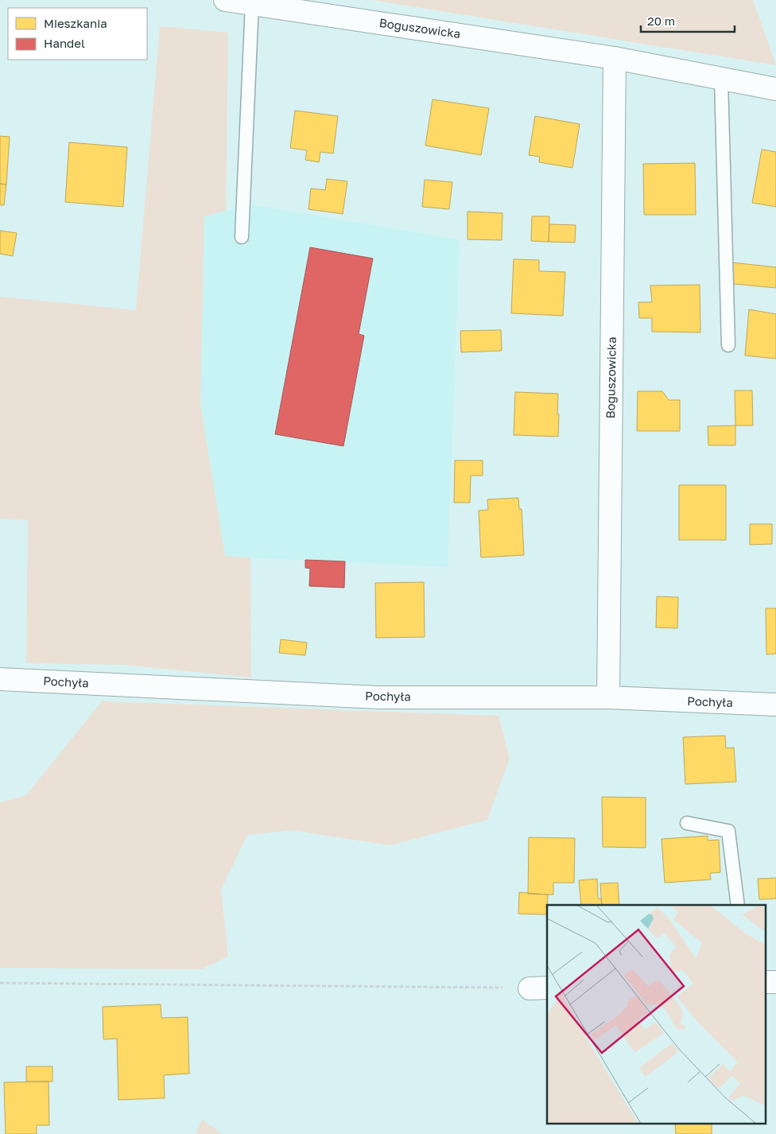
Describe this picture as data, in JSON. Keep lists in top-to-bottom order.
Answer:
{
  "streets": {
    "street": ["Boguszowicka", "Pochyła"]
  },
  "crossings": [
    ["Boguszowicka", "Pochyła"]
  ],
  "legend": ["Mieszkania", "Handel"],
  "scale_bar": "20 m"
}
